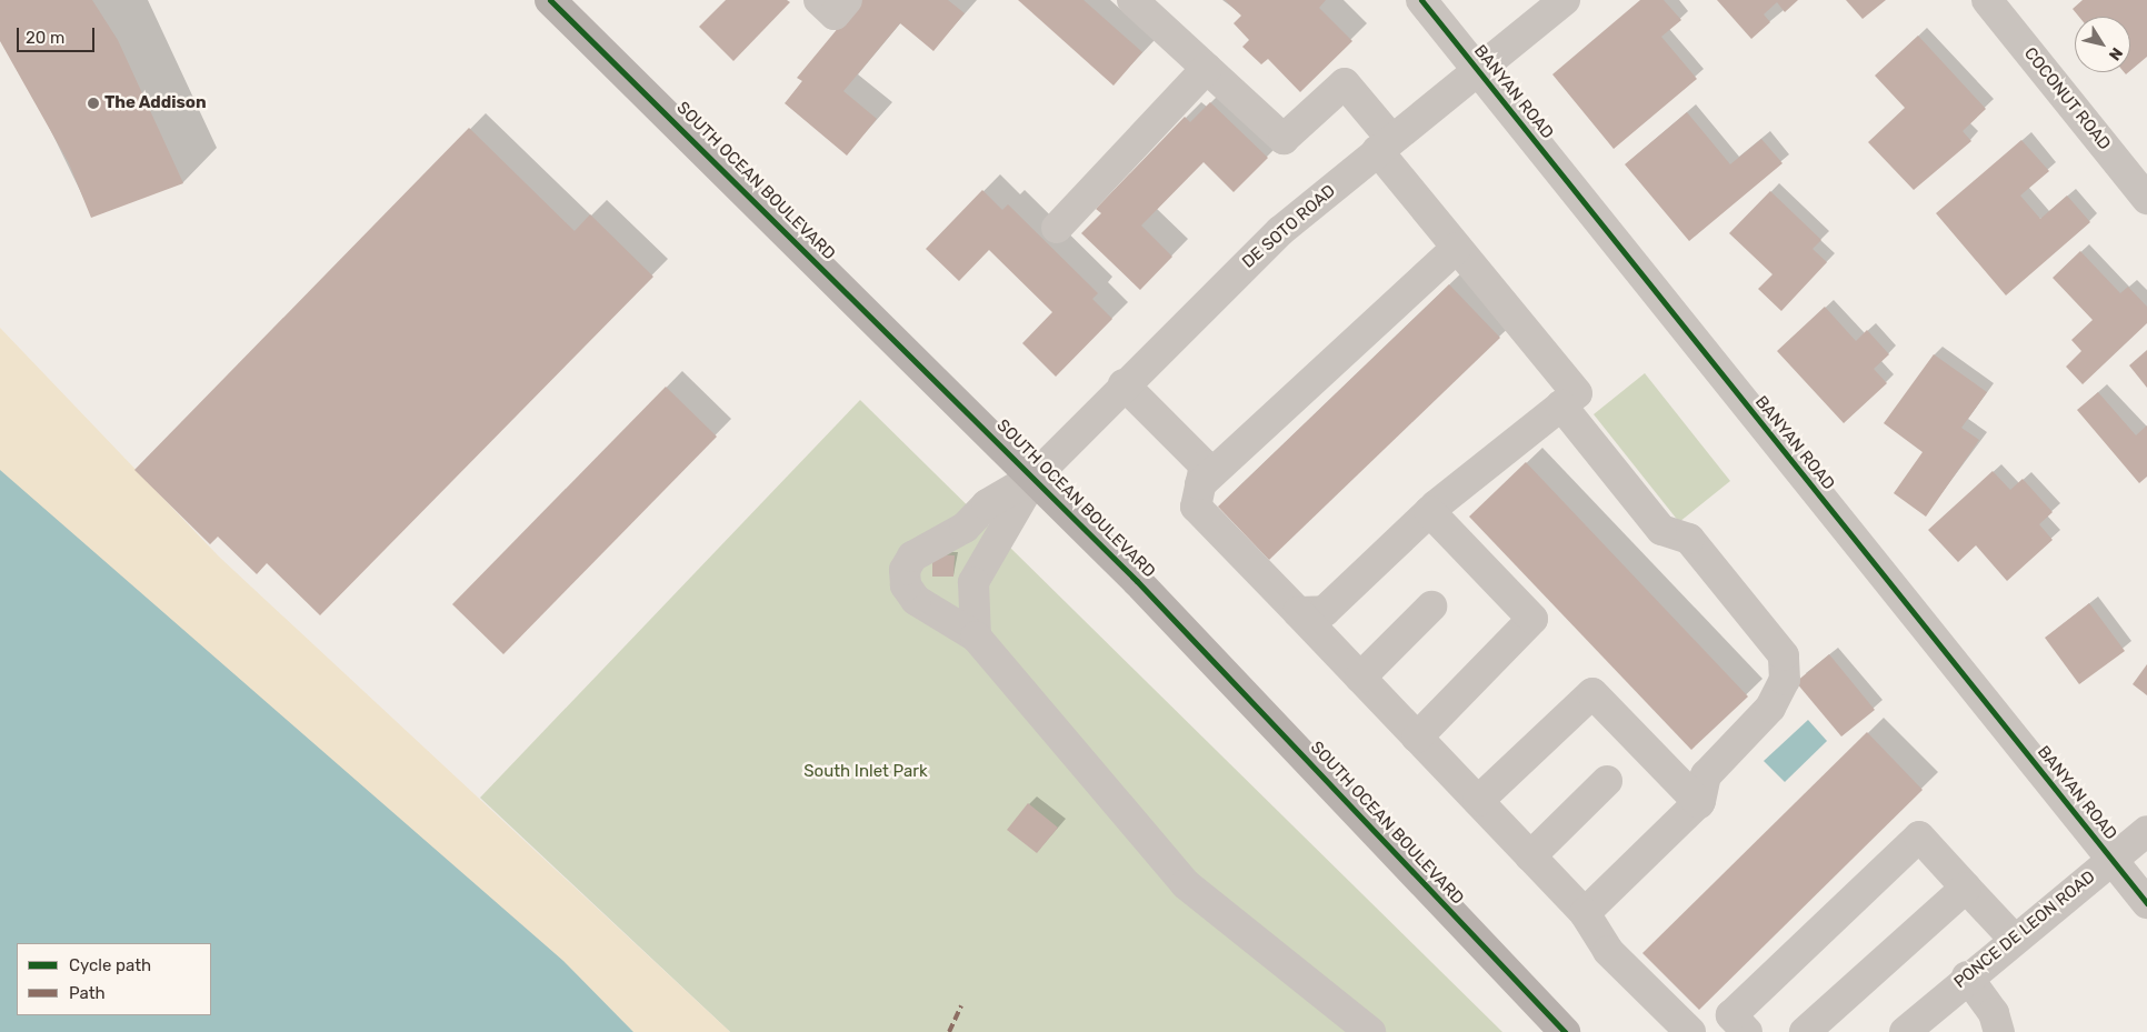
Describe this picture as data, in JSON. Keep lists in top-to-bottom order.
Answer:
{
  "streets": {
    "main road": ["SOUTH OCEAN BOULEVARD"],
    "street": [
      "BANYAN ROAD",
      "COCONUT ROAD",
      "DE SOTO ROAD",
      "PONCE DE LEON ROAD"
    ]
  },
  "crossings": [
    ["BANYAN ROAD", "DE SOTO ROAD"],
    ["BANYAN ROAD", "PONCE DE LEON ROAD"],
    ["SOUTH OCEAN BOULEVARD", "DE SOTO ROAD"]
  ],
  "parks": ["South Inlet Park"],
  "places": ["The Addison"],
  "legend": ["Cycle path", "Path"],
  "scale_bar": "20 m",
  "north": "bottom right"
}
